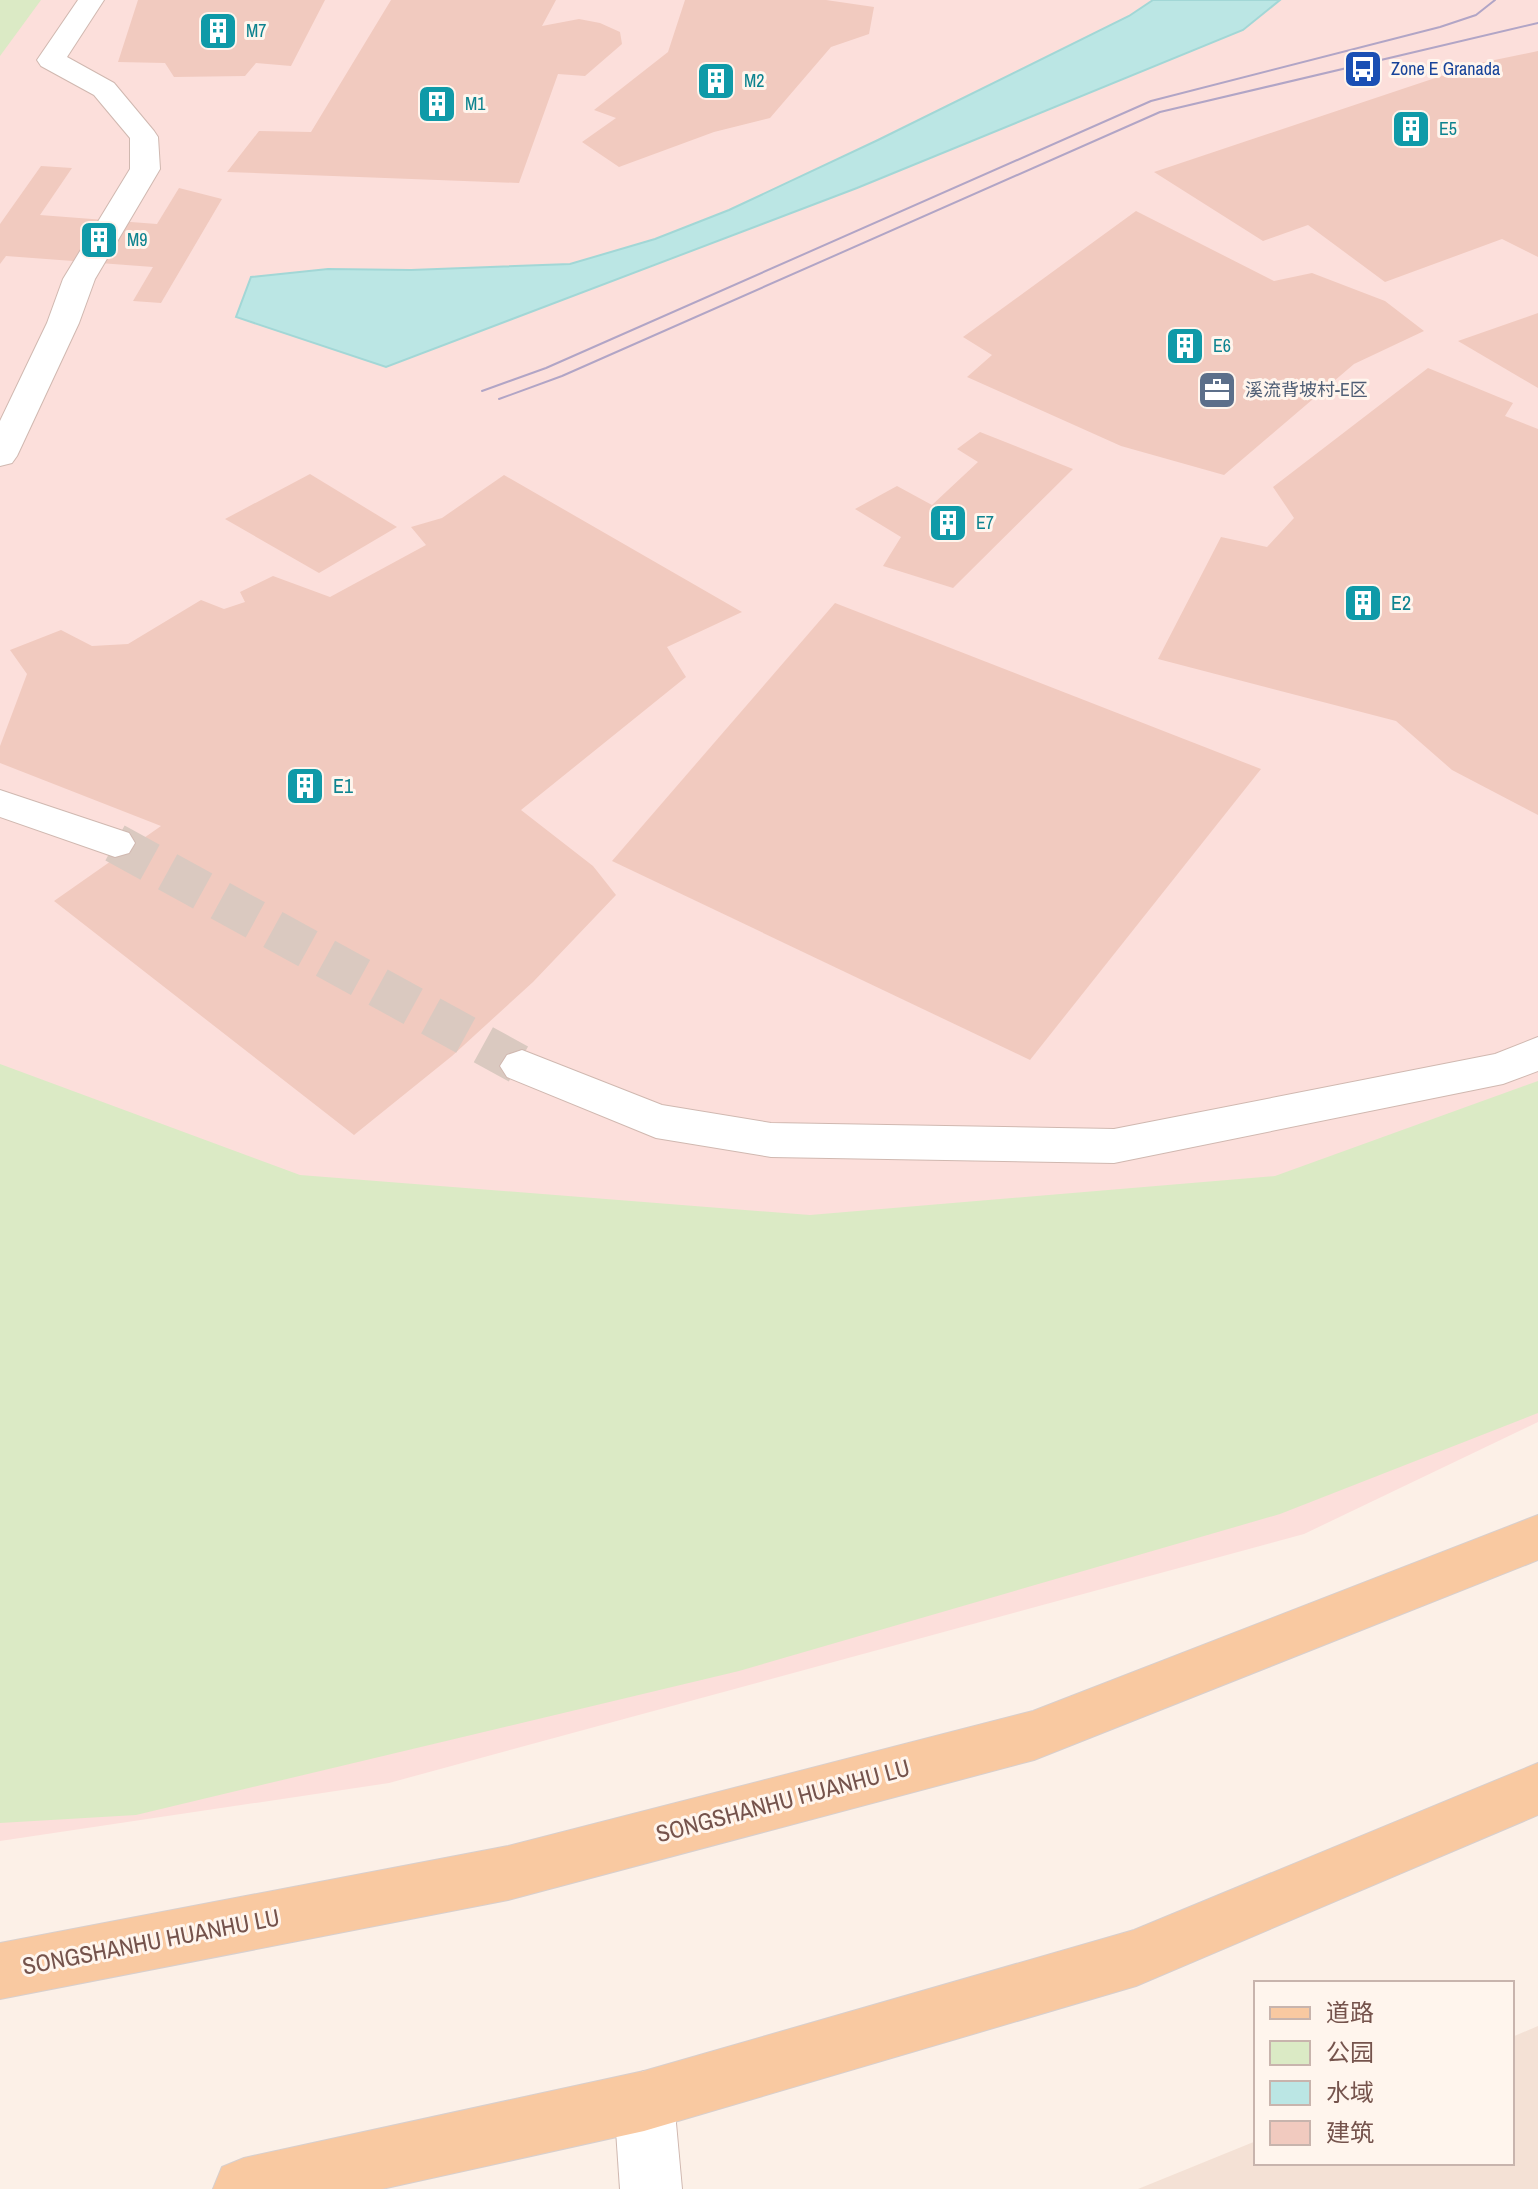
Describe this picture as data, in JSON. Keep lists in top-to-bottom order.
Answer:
{
  "streets": {
    "main road": ["SONGSHANHU HUANHU LU"]
  },
  "places": {
    "building": [
      "M7",
      "M2",
      "M1",
      "E5",
      "M9",
      "E6",
      "E7",
      "E2",
      "E1"
    ],
    "bus stop": ["Zone E Granada"],
    "office": ["溪流背坡村-E区"]
  },
  "legend": [
    "道路",
    "公园",
    "水域",
    "建筑"
  ]
}
